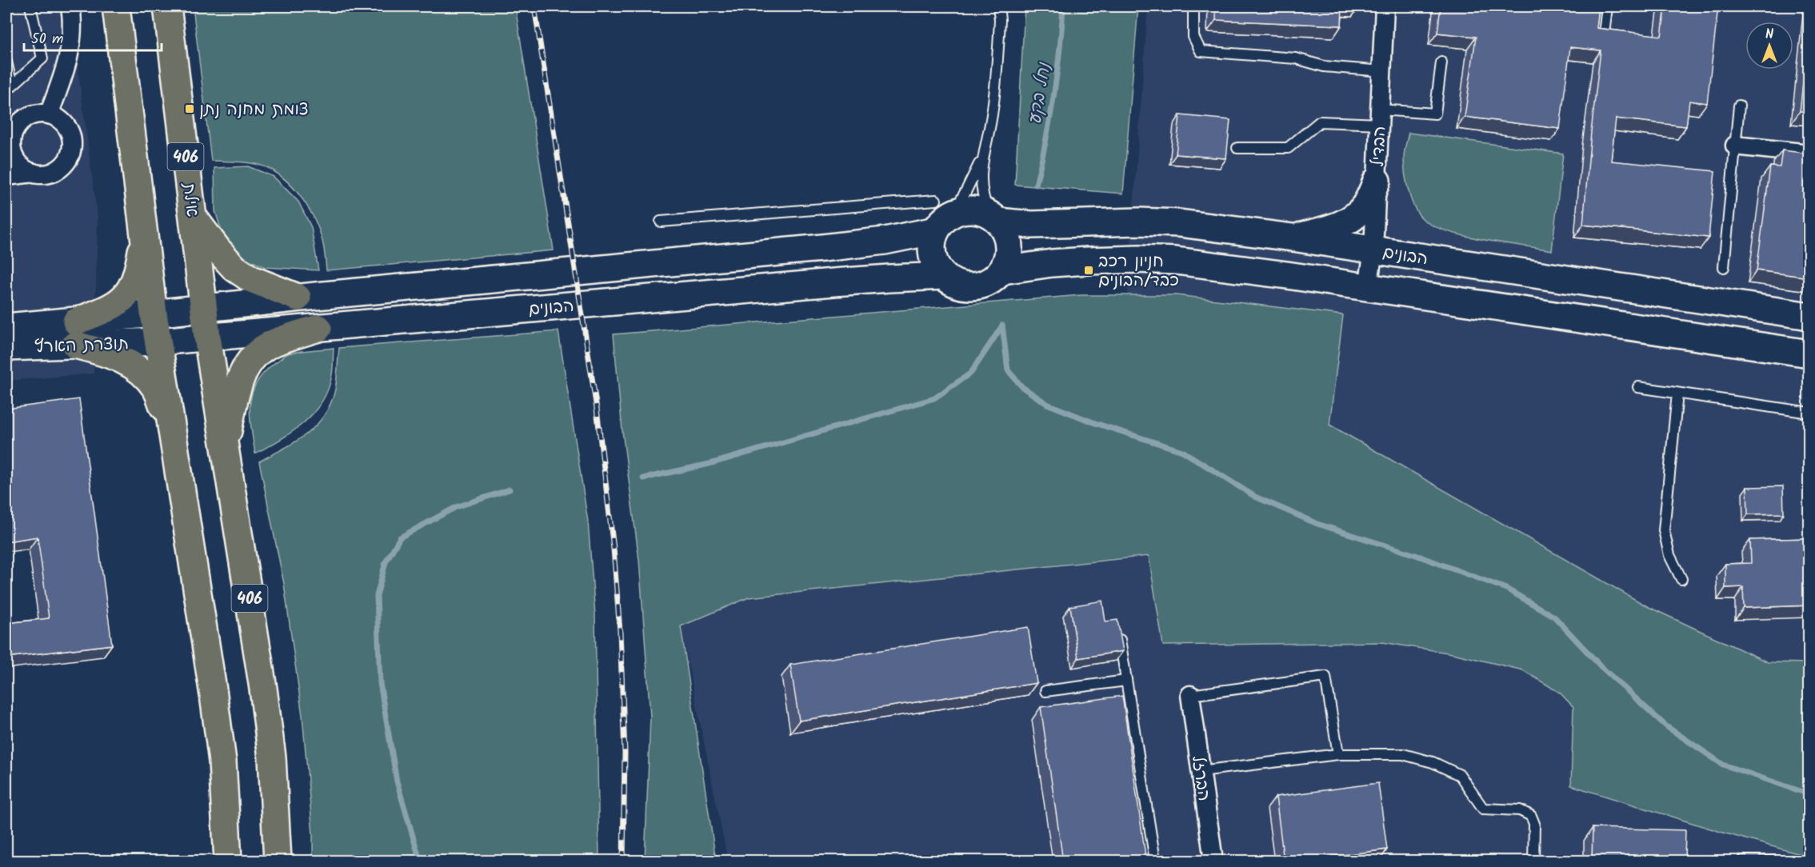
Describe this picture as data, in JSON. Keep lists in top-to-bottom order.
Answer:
{
  "streets": {
    "main road": ["406", "אילת"],
    "street": [
      "הבדיל",
      "הבונים",
      "תוצרת הארץ",
      "הברזל"
    ]
  },
  "crossings": [
    ["הבדיל", "הבונים"],
    ["406", "אילת"],
    ["406", "הבונים"],
    ["אילת", "הבונים"],
    ["הבונים", "תוצרת הארץ"]
  ],
  "water": ["נחל בקע"],
  "places": {
    "transit": ["צומת מחנה נתן", "חניון רכב כבד/הבונים"]
  },
  "scale_bar": "50 m",
  "north": "top"
}
